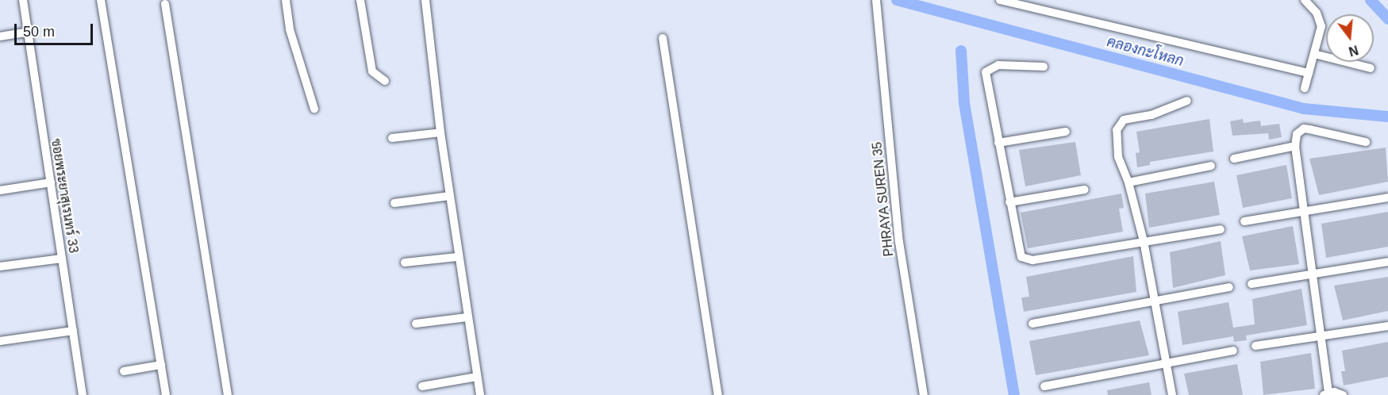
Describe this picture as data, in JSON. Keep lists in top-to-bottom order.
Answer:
{
  "streets": {
    "street": ["ซอยพระยาสุเรนทร์ 33", "PHRAYA SUREN 35"]
  },
  "water": ["คลองกะโหลก"],
  "scale_bar": "50 m",
  "north": "bottom"
}
